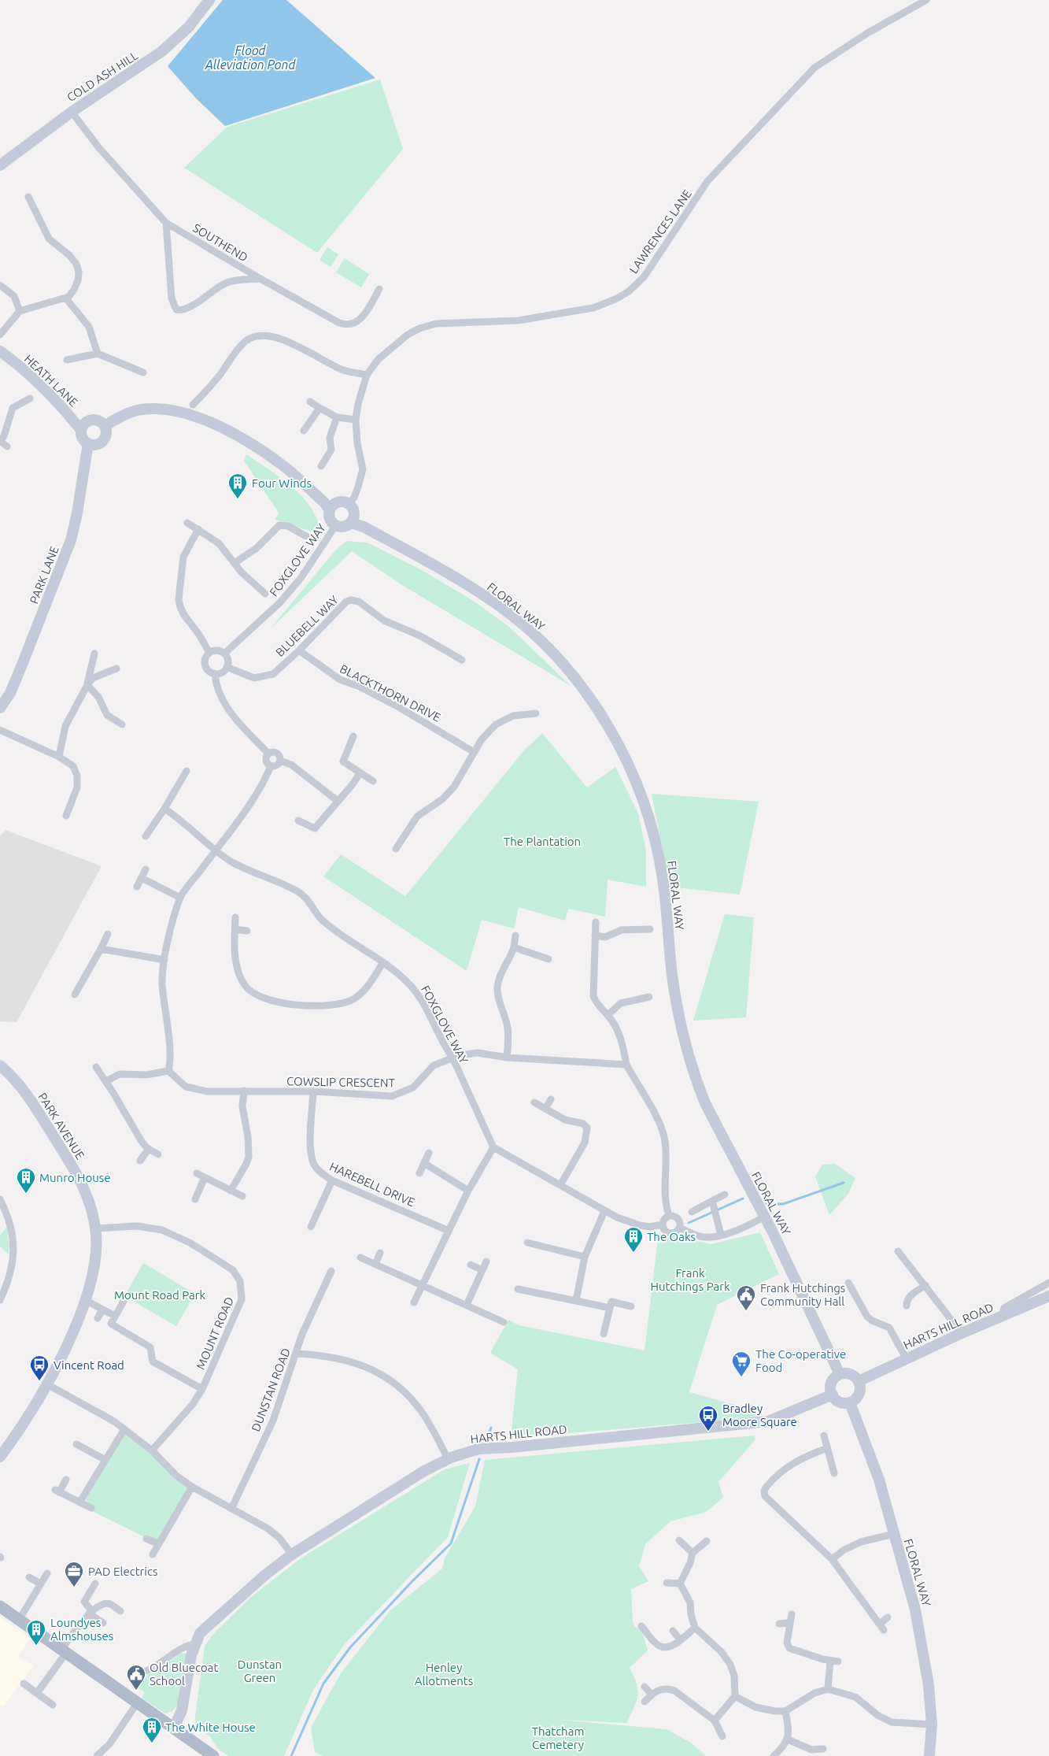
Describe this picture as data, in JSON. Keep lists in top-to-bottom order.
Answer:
{
  "streets": {
    "street": [
      "COLD ASH HILL",
      "LAWRENCES LANE",
      "SOUTHEND",
      "HEATH LANE",
      "FOXGLOVE WAY",
      "PARK LANE",
      "FLORAL WAY",
      "BLUEBELL WAY",
      "BLACKTHORN DRIVE",
      "COWSLIP CRESCENT",
      "PARK AVENUE",
      "HAREBELL DRIVE",
      "HARTS HILL ROAD",
      "MOUNT ROAD",
      "DUNSTAN ROAD"
    ]
  },
  "crossings": [
    ["COLD ASH HILL", "SOUTHEND"],
    ["HEATH LANE", "PARK LANE"],
    ["FOXGLOVE WAY", "FLORAL WAY"],
    ["FOXGLOVE WAY", "BLUEBELL WAY"],
    ["FOXGLOVE WAY", "COWSLIP CRESCENT"],
    ["FLORAL WAY", "HARTS HILL ROAD"],
    ["BLUEBELL WAY", "BLACKTHORN DRIVE"],
    ["COWSLIP CRESCENT", "HAREBELL DRIVE"],
    ["PARK AVENUE", "MOUNT ROAD"]
  ],
  "water": ["Flood Alleviation Pond"],
  "parks": [
    "The Plantation",
    "Frank Hutchings Park",
    "Mount Road Park",
    "Dunstan Green",
    "Henley Allotments",
    "Thatcham Cemetery"
  ],
  "places": {
    "building": [
      "Four Winds",
      "Munro House",
      "The Oaks",
      "Loundyes Almshouses",
      "The White House"
    ],
    "public building": ["Frank Hutchings Community Hall", "Old Bluecoat School"],
    "supermarket": ["The Co-operative Food"],
    "bus stop": ["Vincent Road", "Bradley Moore Square"],
    "office": ["PAD Electrics"]
  }
}
